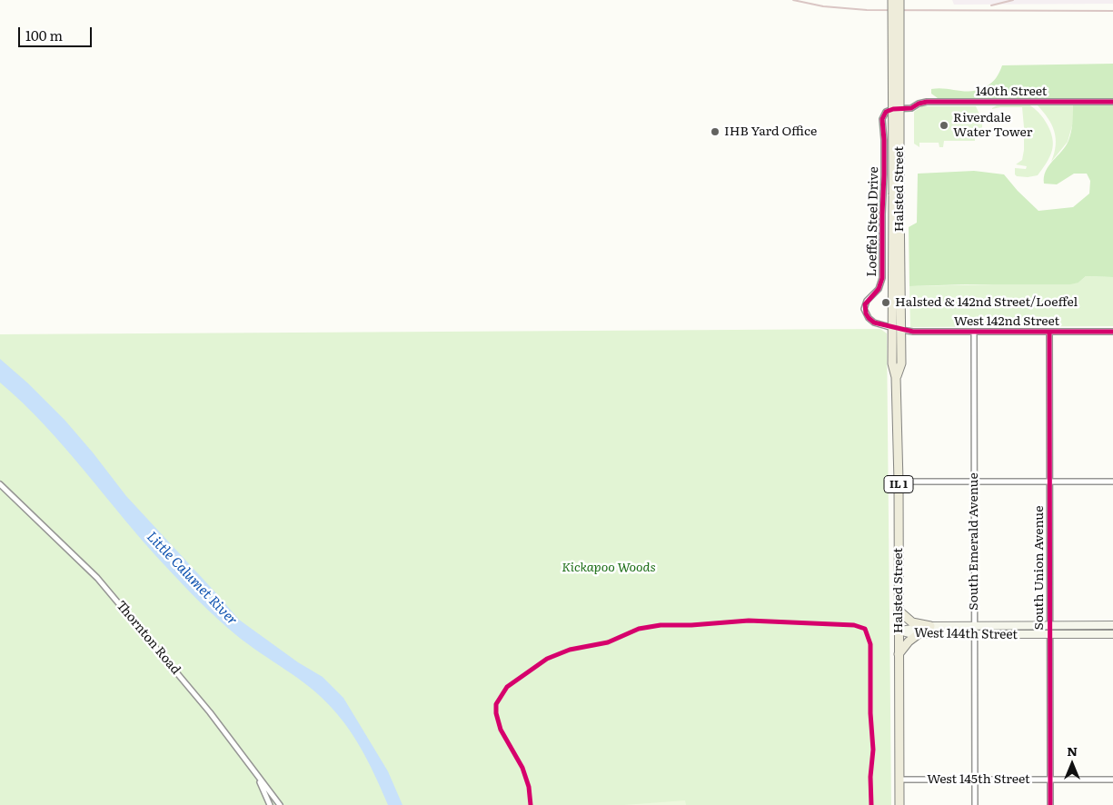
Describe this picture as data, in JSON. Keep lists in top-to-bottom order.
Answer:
{
  "streets": {
    "main road": ["Halsted Street", "IL 1"],
    "street": [
      "140th Street",
      "Loeffel Steel Drive",
      "West 142nd Street",
      "South Emerald Avenue",
      "South Union Avenue",
      "West 144th Street",
      "Thornton Road",
      "West 145th Street"
    ]
  },
  "crossings": [
    ["140th Street", "Loeffel Steel Drive"],
    ["Halsted Street", "Loeffel Steel Drive"],
    ["Halsted Street", "West 142nd Street"],
    ["Halsted Street", "West 144th Street"],
    ["Halsted Street", "West 145th Street"],
    ["Loeffel Steel Drive", "West 142nd Street"],
    ["West 142nd Street", "South Emerald Avenue"],
    ["West 142nd Street", "South Union Avenue"],
    ["South Emerald Avenue", "West 144th Street"],
    ["South Emerald Avenue", "West 145th Street"],
    ["South Union Avenue", "West 144th Street"],
    ["South Union Avenue", "West 145th Street"]
  ],
  "water": ["Little Calumet River"],
  "parks": ["Kickapoo Woods"],
  "places": ["Riverdale Water Tower", "IHB Yard Office", "Halsted & 142nd Street/Loeffel"],
  "scale_bar": "100 m",
  "north": "top"
}
